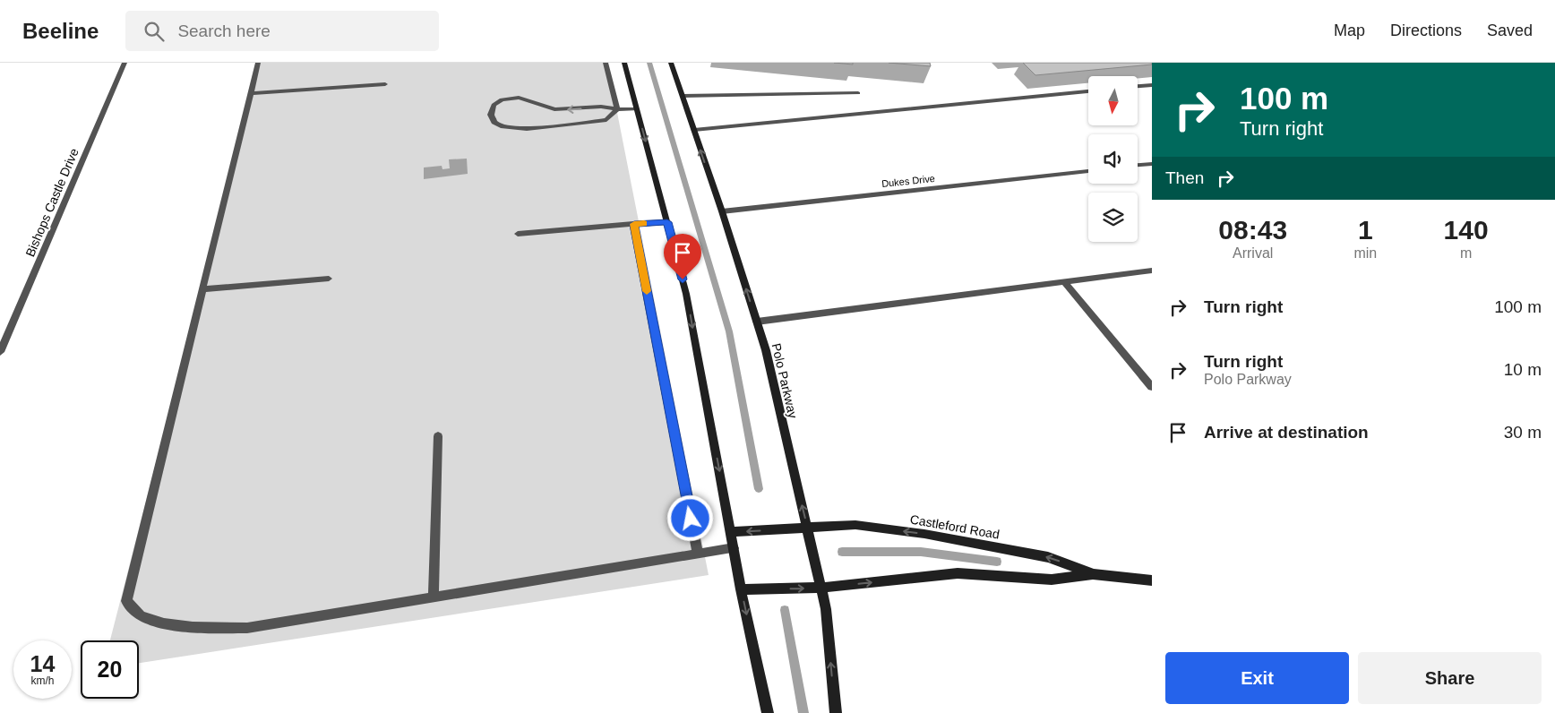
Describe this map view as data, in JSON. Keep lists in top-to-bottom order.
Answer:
{
  "streets": {
    "street": [
      "Dukes Drive",
      "Bishops Castle Drive",
      "Polo Parkway",
      "Castleford Road"
    ]
  },
  "crossings": [
    ["Dukes Drive", "Polo Parkway"],
    ["Polo Parkway", "Castleford Road"]
  ],
  "north": "bottom",
  "page": {
    "header": "Beeline",
    "search": "Search here",
    "nav": ["Map", "Directions", "Saved"],
    "turn": ["100 m", "Turn right"],
    "then": "Then",
    "eta": [
      "08:43",
      "Arrival",
      "1",
      "min",
      "140",
      "m"
    ],
    "list": [
      {
        "name": "Turn right",
        "value": "100 m"
      },
      {
        "name": "Turn right",
        "note": "Polo Parkway",
        "value": "10 m"
      },
      {
        "name": "Arrive at destination",
        "value": "30 m"
      }
    ],
    "speed": "14 km/h",
    "limit": "20",
    "buttons": ["Exit", "Share"]
  }
}
